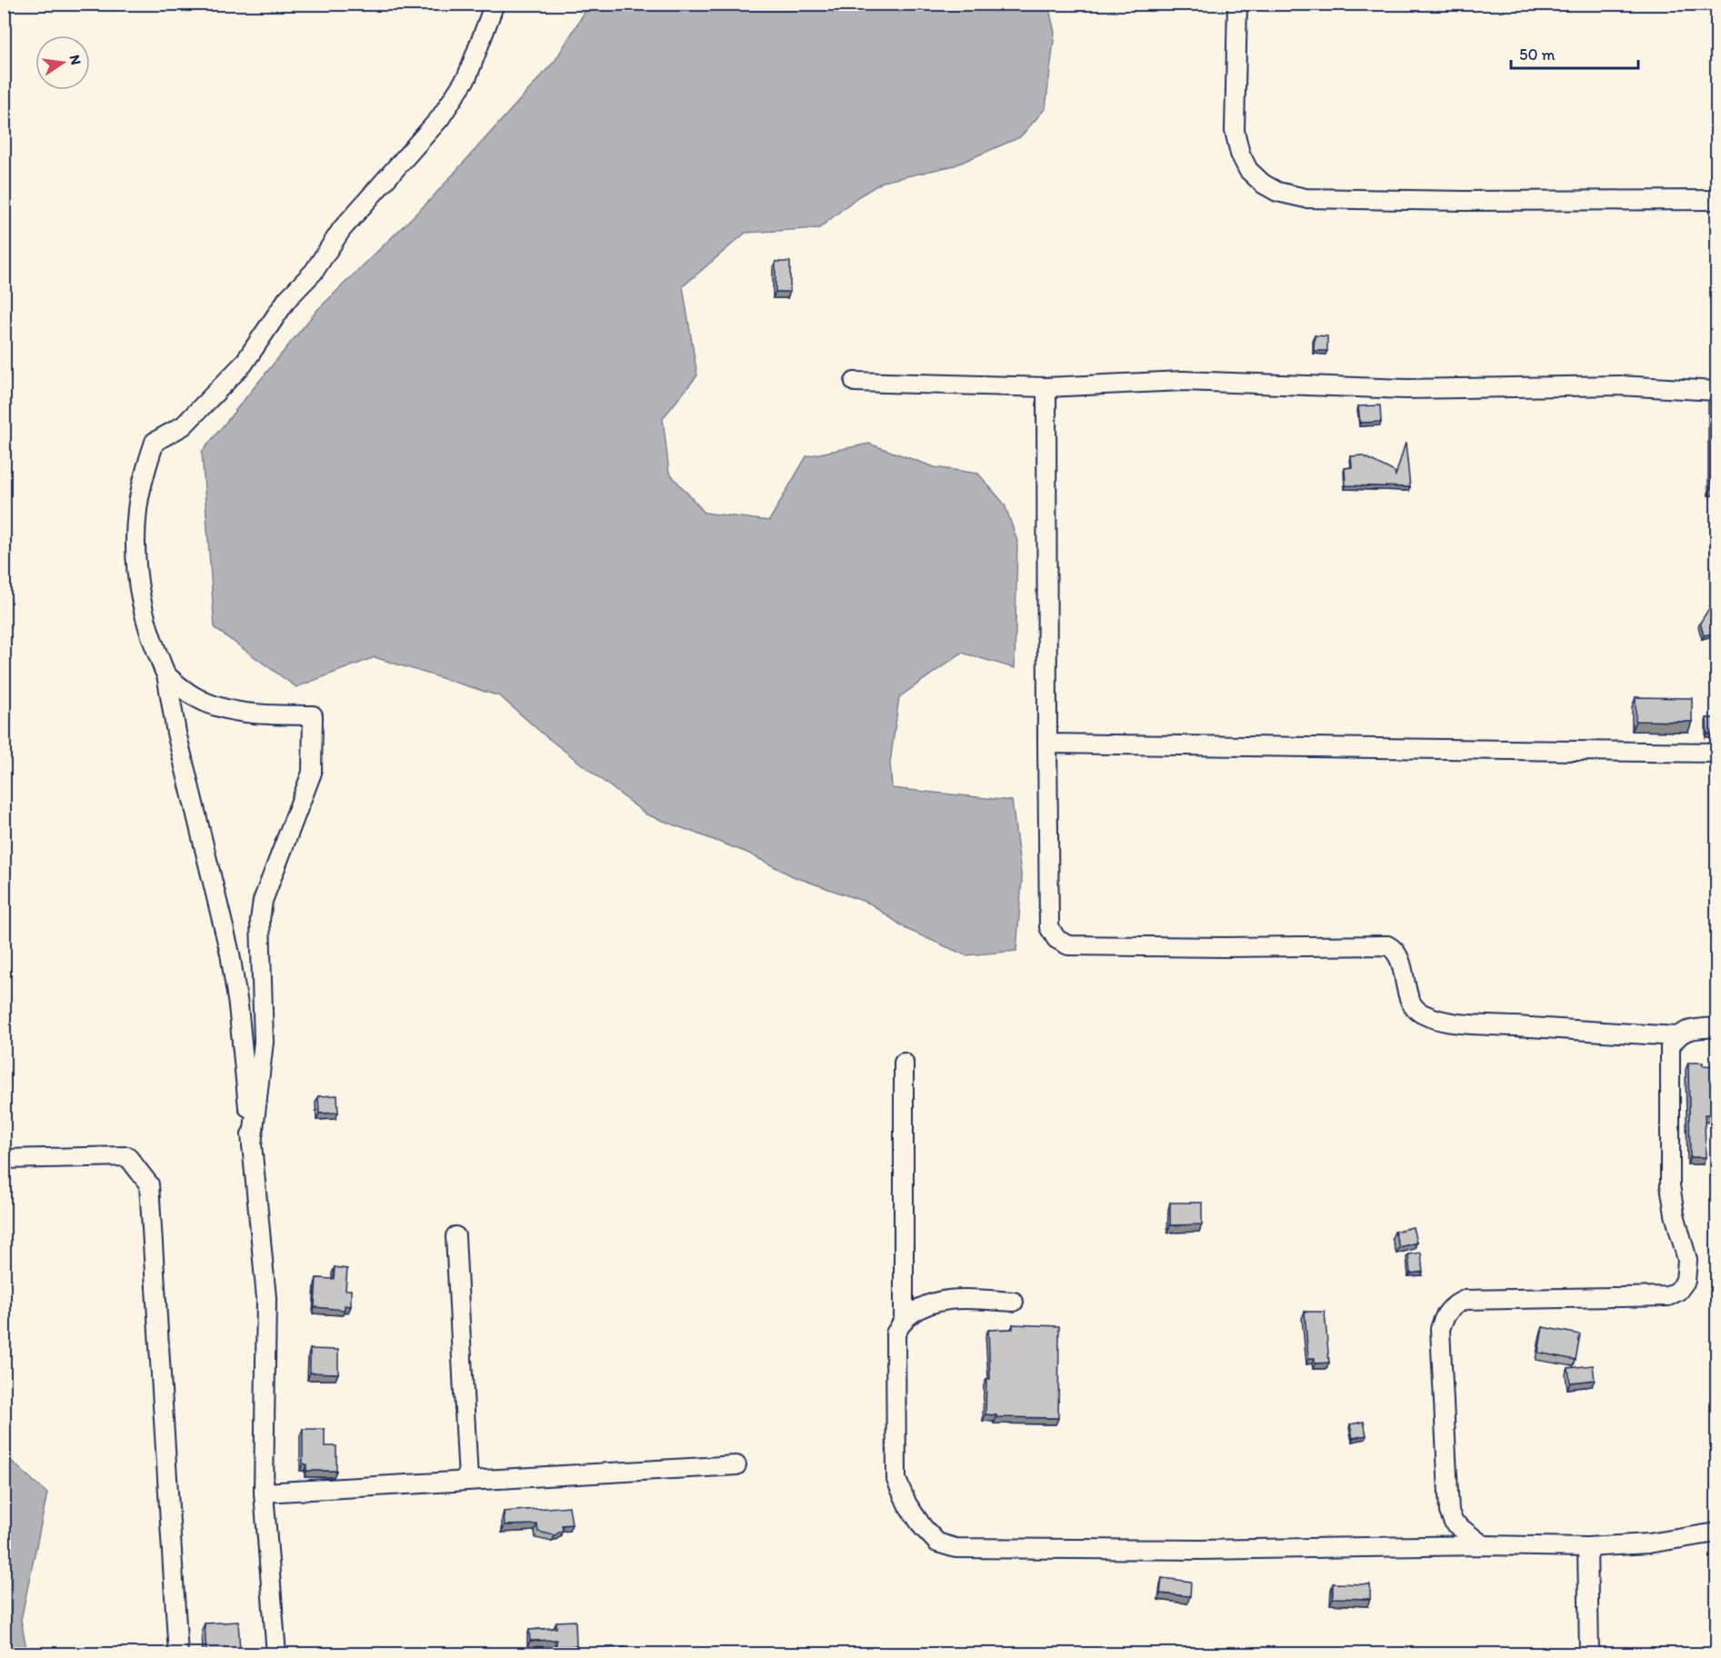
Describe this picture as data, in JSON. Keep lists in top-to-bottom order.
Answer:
{
  "scale_bar": "50 m",
  "north": "right"
}
